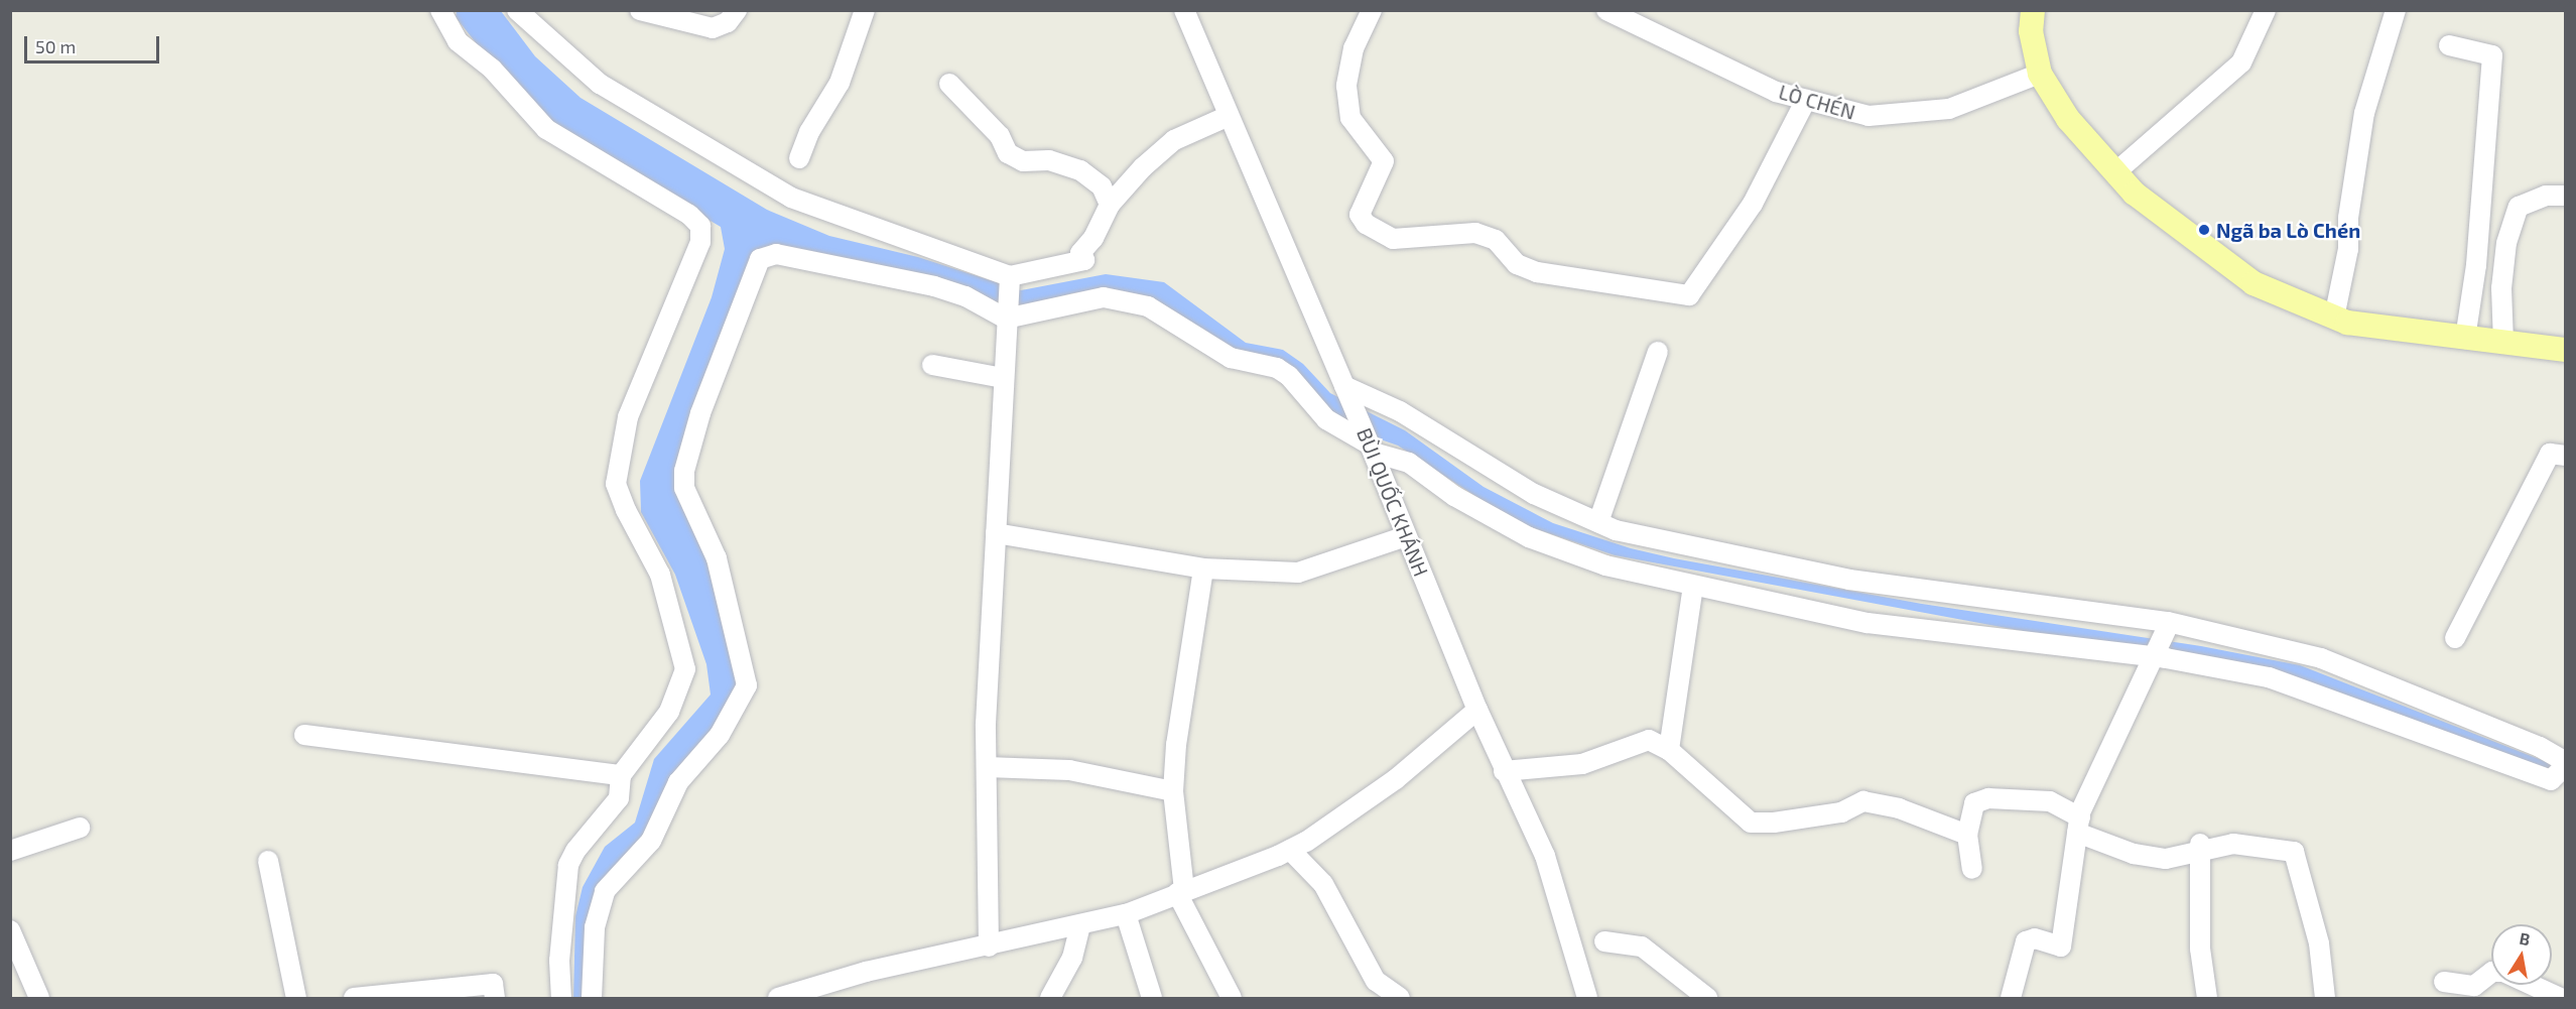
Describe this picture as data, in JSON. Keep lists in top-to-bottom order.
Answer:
{
  "streets": {
    "street": ["LÒ CHÉN", "BÙI QUỐC KHÁNH"]
  },
  "places": ["Ngã ba Lò Chén"],
  "scale_bar": "50 m",
  "north": "top"
}
